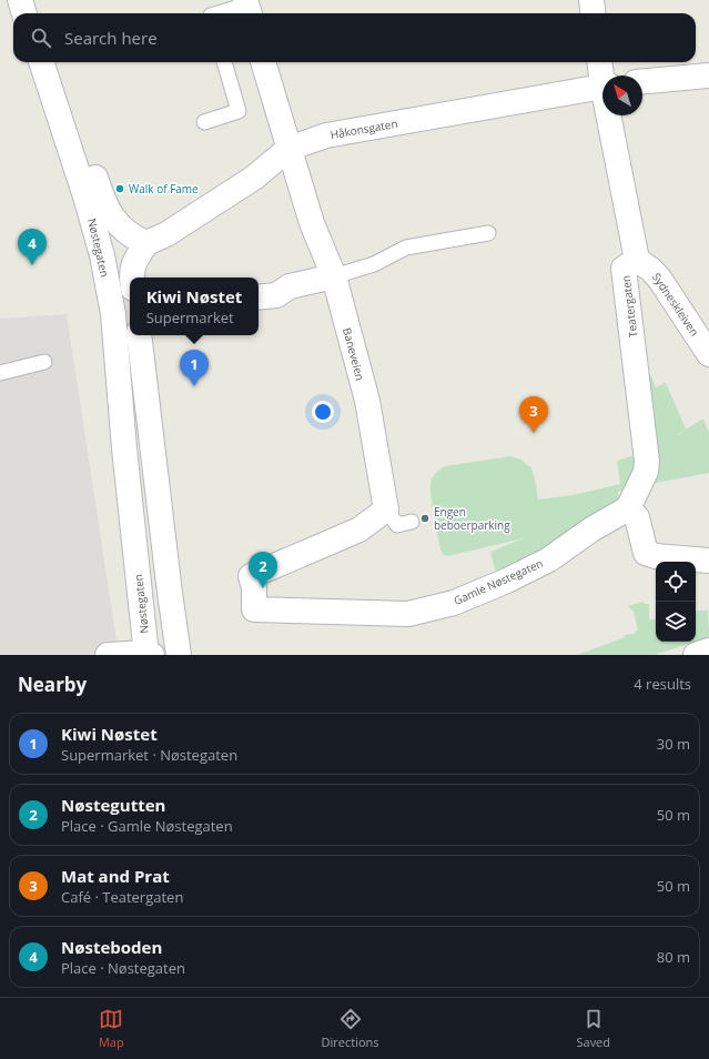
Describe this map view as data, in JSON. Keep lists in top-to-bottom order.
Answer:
{
  "streets": {
    "street": [
      "Håkonsgaten",
      "Nøstegaten",
      "Sydneskleiven",
      "Teatergaten",
      "Baneveien",
      "Gamle Nøstegaten"
    ]
  },
  "crossings": [
    ["Håkonsgaten", "Nøstegaten"],
    ["Håkonsgaten", "Baneveien"],
    ["Sydneskleiven", "Teatergaten"],
    ["Teatergaten", "Gamle Nøstegaten"],
    ["Baneveien", "Gamle Nøstegaten"]
  ],
  "places": ["Walk of Fame", "Engen beboerparking"],
  "north": "top left",
  "page": {
    "search": "Search here",
    "pins": [
      "4",
      "1",
      "3",
      "2"
    ],
    "popup": ["Kiwi Nøstet", "Supermarket"],
    "heading": ["Nearby", "4 results"],
    "list": [
      {
        "mark": "1",
        "name": "Kiwi Nøstet",
        "note": "Supermarket · Nøstegaten",
        "value": "30 m"
      },
      {
        "mark": "2",
        "name": "Nøstegutten",
        "note": "Place · Gamle Nøstegaten",
        "value": "50 m"
      },
      {
        "mark": "3",
        "name": "Mat and Prat",
        "note": "Café · Teatergaten",
        "value": "50 m"
      },
      {
        "mark": "4",
        "name": "Nøsteboden",
        "note": "Place · Nøstegaten",
        "value": "80 m"
      }
    ],
    "nav": ["Map", "Directions", "Saved"]
  }
}
